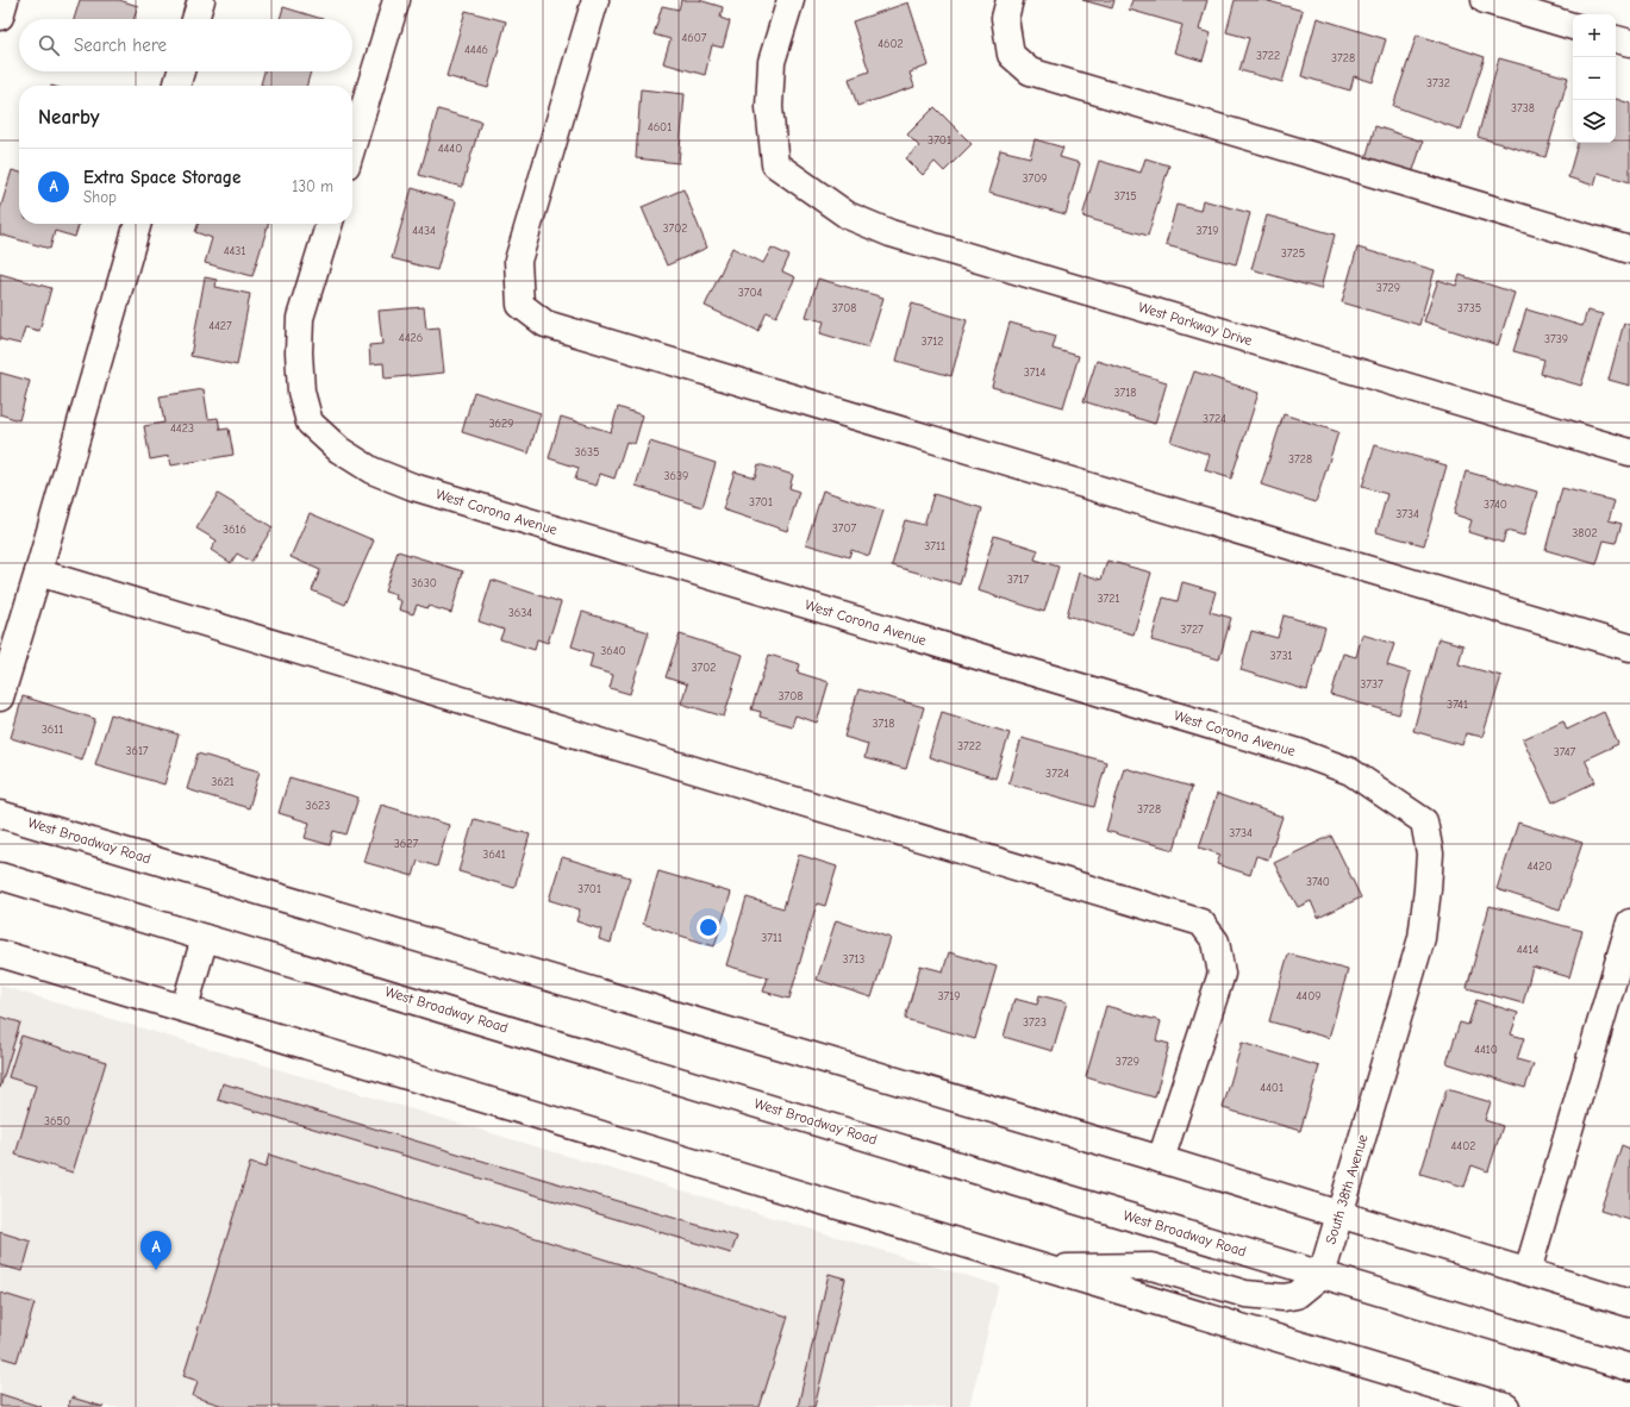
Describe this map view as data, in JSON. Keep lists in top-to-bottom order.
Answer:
{
  "streets": {
    "street": [
      "West Parkway Drive",
      "West Corona Avenue",
      "West Broadway Road",
      "South 38th Avenue"
    ]
  },
  "crossings": [
    ["West Corona Avenue", "South 38th Avenue"],
    ["West Broadway Road", "South 38th Avenue"]
  ],
  "house_numbers": [
    "4607",
    "4602",
    "4446",
    "3722",
    "3728",
    "3732",
    "3738",
    "4601",
    "3701",
    "4440",
    "3709",
    "3715",
    "3702",
    "4434",
    "3719",
    "4431",
    "3725",
    "3729",
    "3704",
    "3708",
    "3735",
    "4427",
    "4426",
    "3739",
    "3712",
    "3714",
    "3718",
    "3724",
    "3629",
    "4423",
    "3635",
    "3728",
    "3639",
    "3701",
    "3740",
    "3734",
    "3707",
    "3616",
    "3802",
    "3711",
    "3717",
    "3630",
    "3721",
    "3634",
    "3727",
    "3640",
    "3731",
    "3702",
    "3737",
    "3708",
    "3741",
    "3718",
    "3611",
    "3722",
    "3617",
    "3747",
    "3724",
    "3621",
    "3623",
    "3728",
    "3734",
    "3627",
    "3641",
    "4420",
    "3740",
    "3701",
    "3711",
    "4414",
    "3713",
    "3719",
    "4409",
    "3723",
    "4410",
    "3729",
    "4401",
    "3650",
    "4402"
  ],
  "page": {
    "map_buttons": ["+", "−"],
    "search": "Search here",
    "heading": "Nearby",
    "list": [
      {
        "mark": "A",
        "name": "Extra Space Storage",
        "note": "Shop",
        "value": "130 m"
      }
    ],
    "pins": "A"
  }
}
